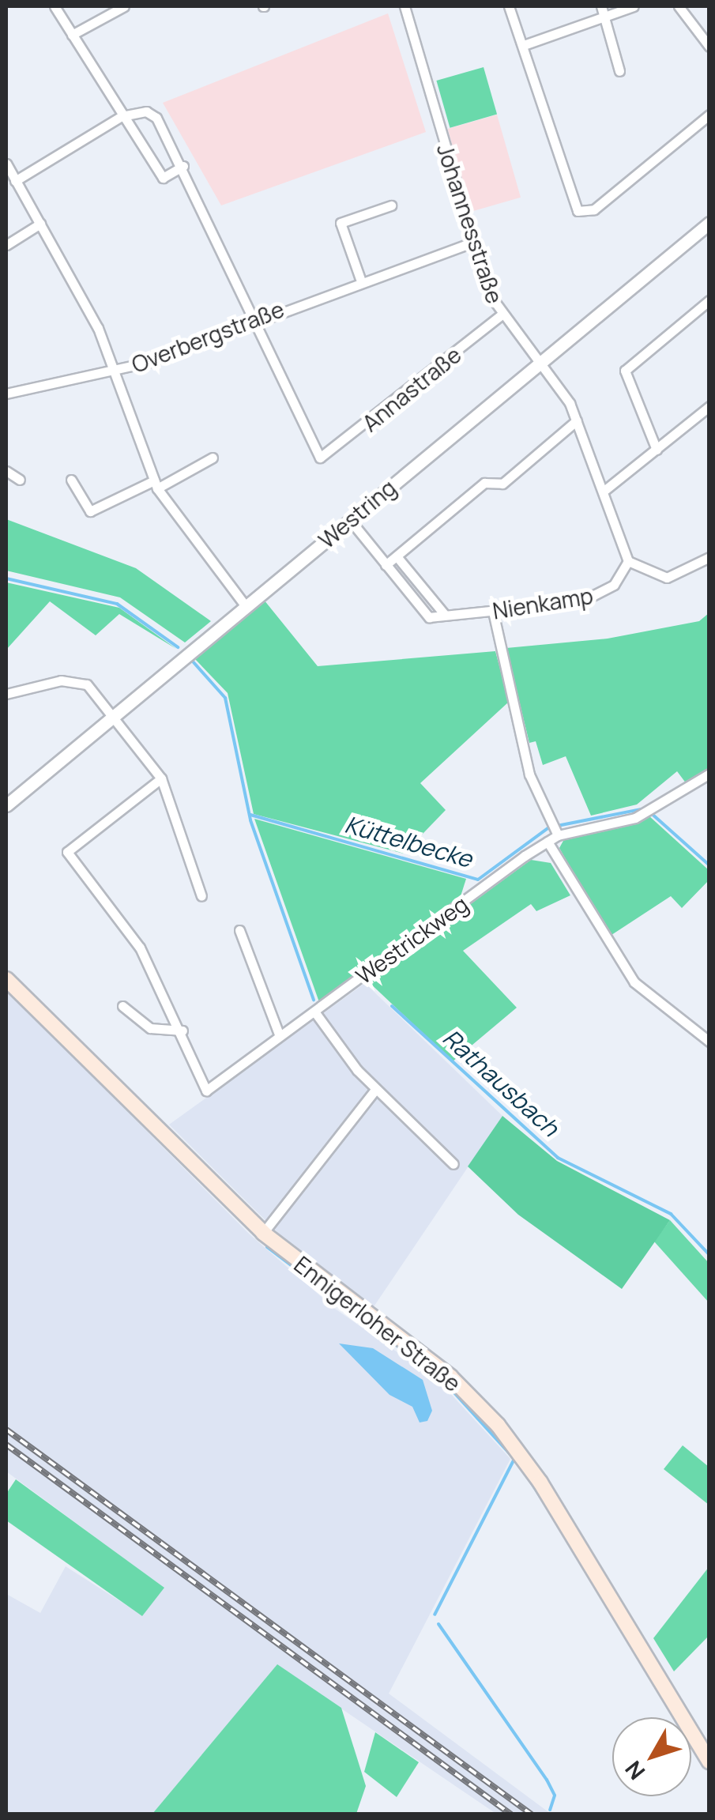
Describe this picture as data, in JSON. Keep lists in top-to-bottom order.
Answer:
{
  "streets": {
    "main road": ["Ennigerloher Straße"],
    "street": [
      "Johannesstraße",
      "Overbergstraße",
      "Annastraße",
      "Westring",
      "Nienkamp",
      "Westrickweg"
    ]
  },
  "crossings": [
    ["Johannesstraße", "Overbergstraße"],
    ["Johannesstraße", "Annastraße"],
    ["Johannesstraße", "Westring"],
    ["Johannesstraße", "Nienkamp"],
    ["Overbergstraße", "Annastraße"]
  ],
  "water": ["Küttelbecke", "Rathausbach"],
  "north": "bottom left"
}
